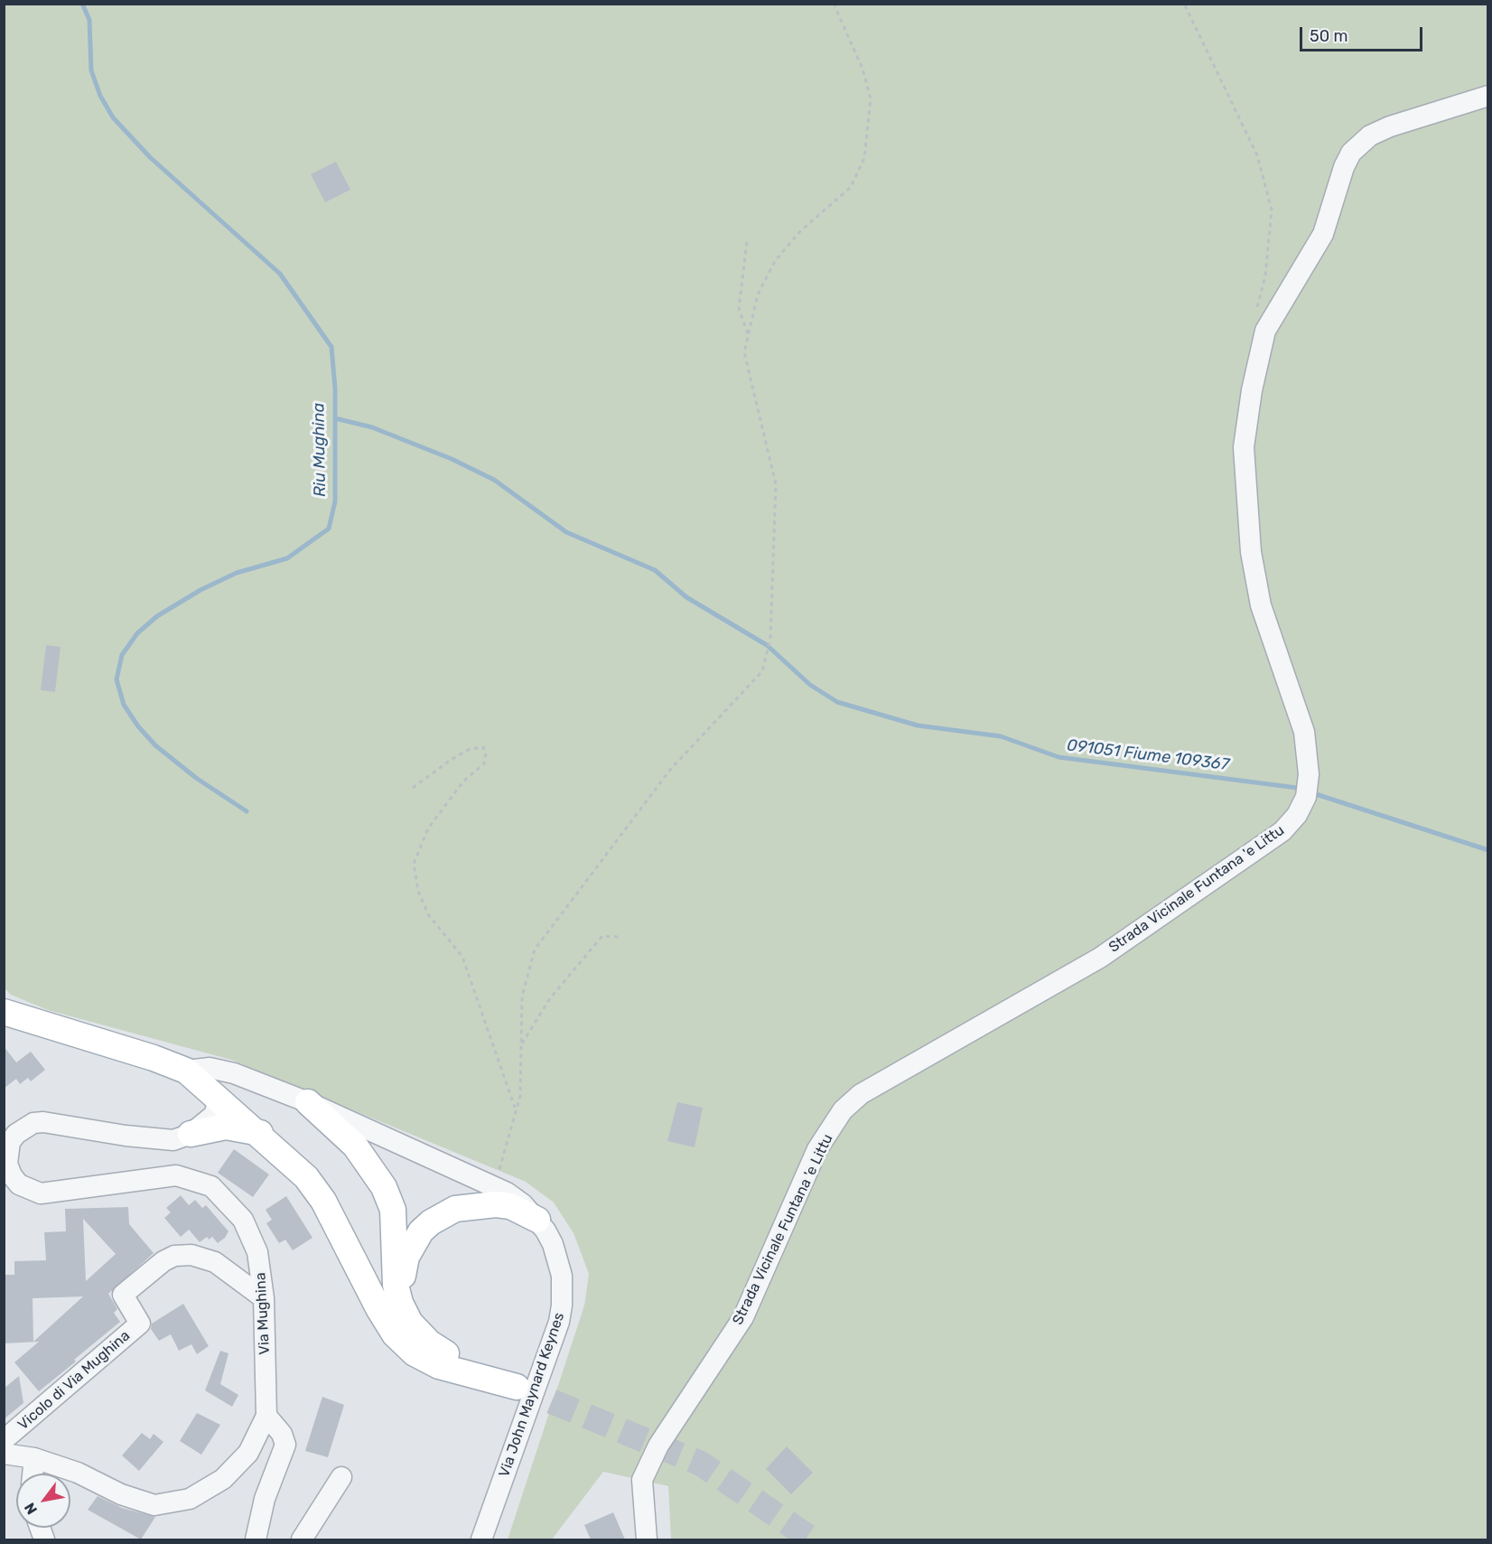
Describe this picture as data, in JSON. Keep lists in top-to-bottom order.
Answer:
{
  "streets": {
    "street": [
      "Strada Vicinale Funtana 'e Littu",
      "Via Mughina",
      "Vicolo di Via Mughina",
      "Via John Maynard Keynes"
    ]
  },
  "crossings": [
    ["Via Mughina", "Vicolo di Via Mughina"]
  ],
  "water": ["Riu Mughina", "091051 Fiume 109367"],
  "scale_bar": "50 m",
  "north": "bottom left"
}
